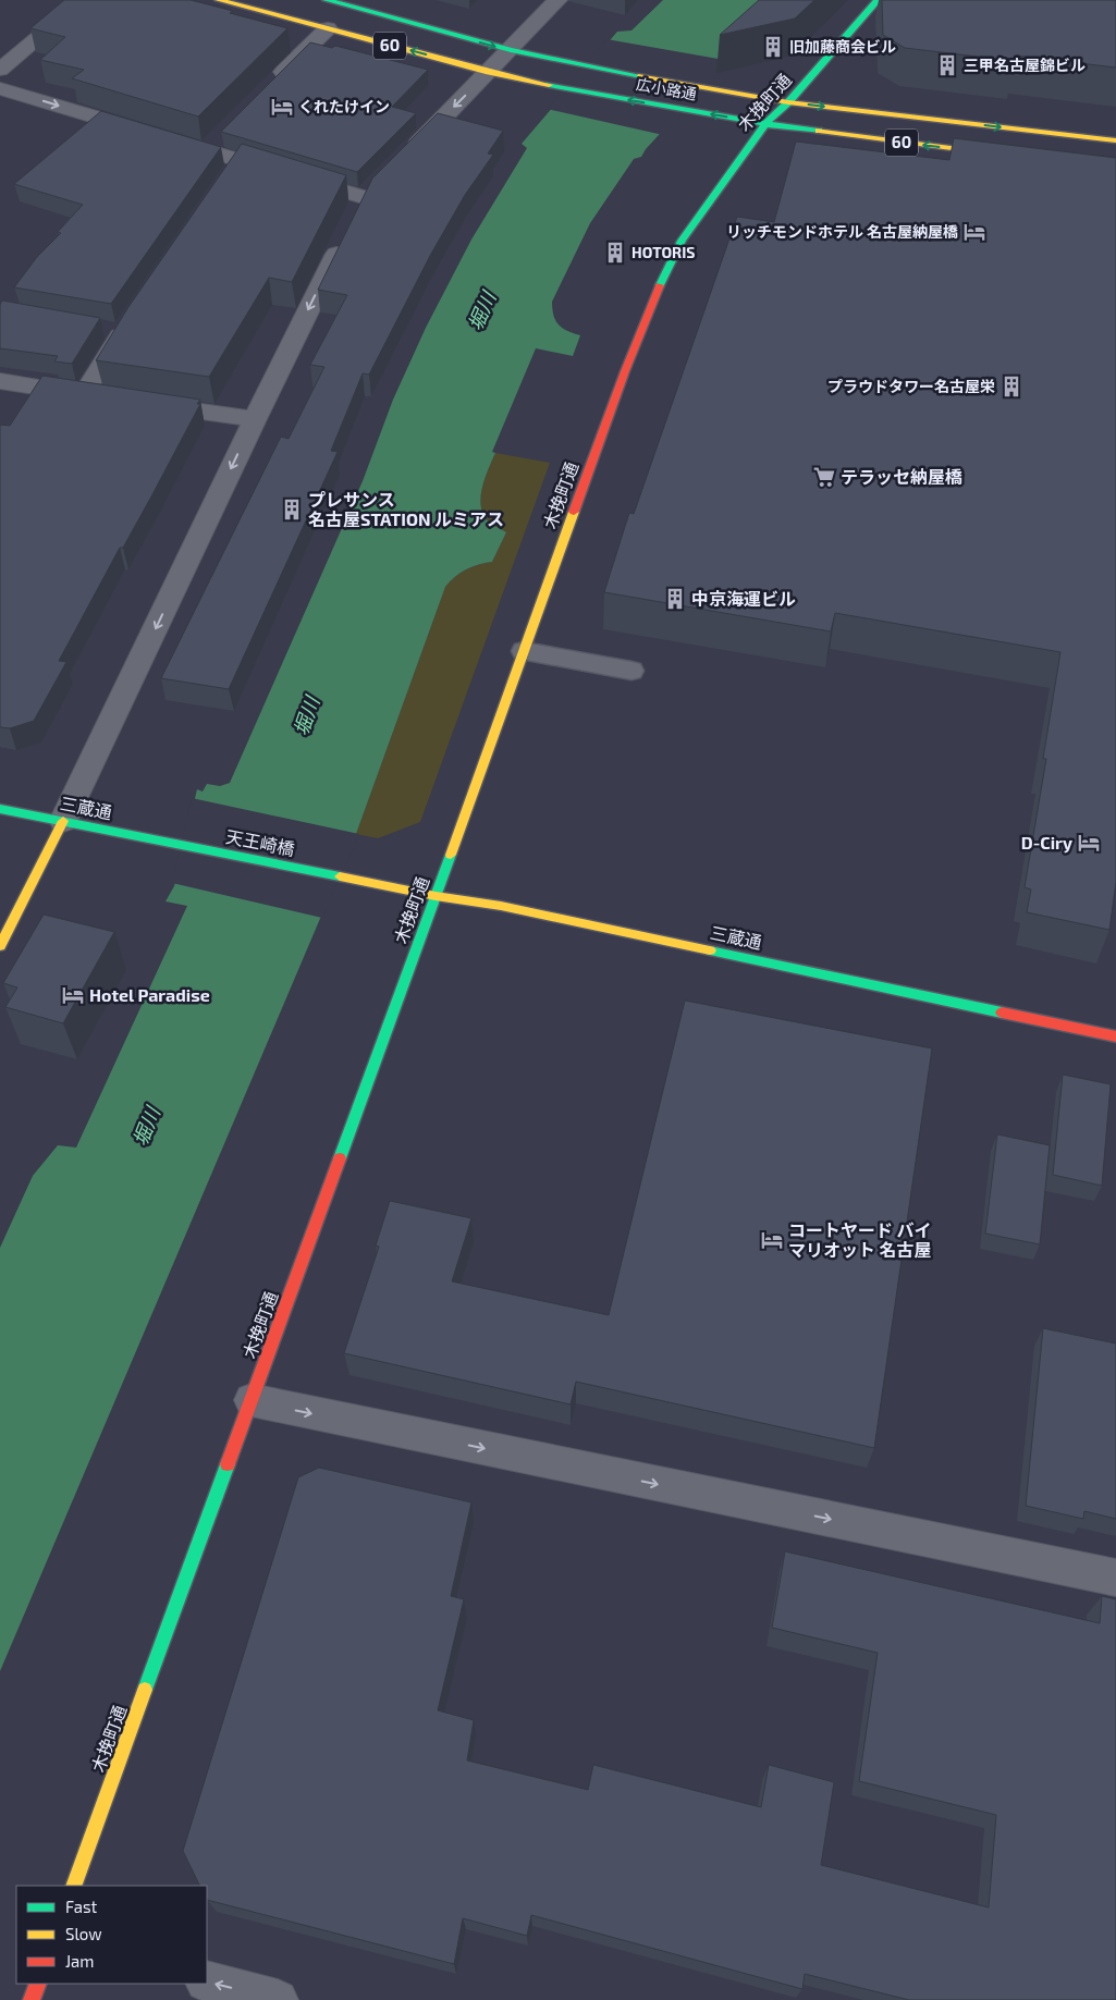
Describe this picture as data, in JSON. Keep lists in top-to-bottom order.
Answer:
{
  "streets": {
    "street": [
      "60",
      "広小路通",
      "木挽町通",
      "三蔵通",
      "天王崎橋"
    ]
  },
  "crossings": [
    ["広小路通", "木挽町通"],
    ["木挽町通", "三蔵通"],
    ["三蔵通", "天王崎橋"]
  ],
  "water": ["堀川"],
  "places": {
    "building": [
      "旧加藤商会ビル",
      "三甲名古屋錦ビル",
      "HOTORIS",
      "プラウドタワー名古屋栄",
      "プレサンス 名古屋STATION ルミアス",
      "中京海運ビル"
    ],
    "hotel": [
      "くれたけイン",
      "リッチモンドホテル 名古屋納屋橋",
      "D-Ciry",
      "Hotel Paradise",
      "コートヤード バイ マリオット 名古屋"
    ],
    "supermarket": ["テラッセ納屋橋"]
  },
  "legend": ["Fast", "Slow", "Jam"]
}
